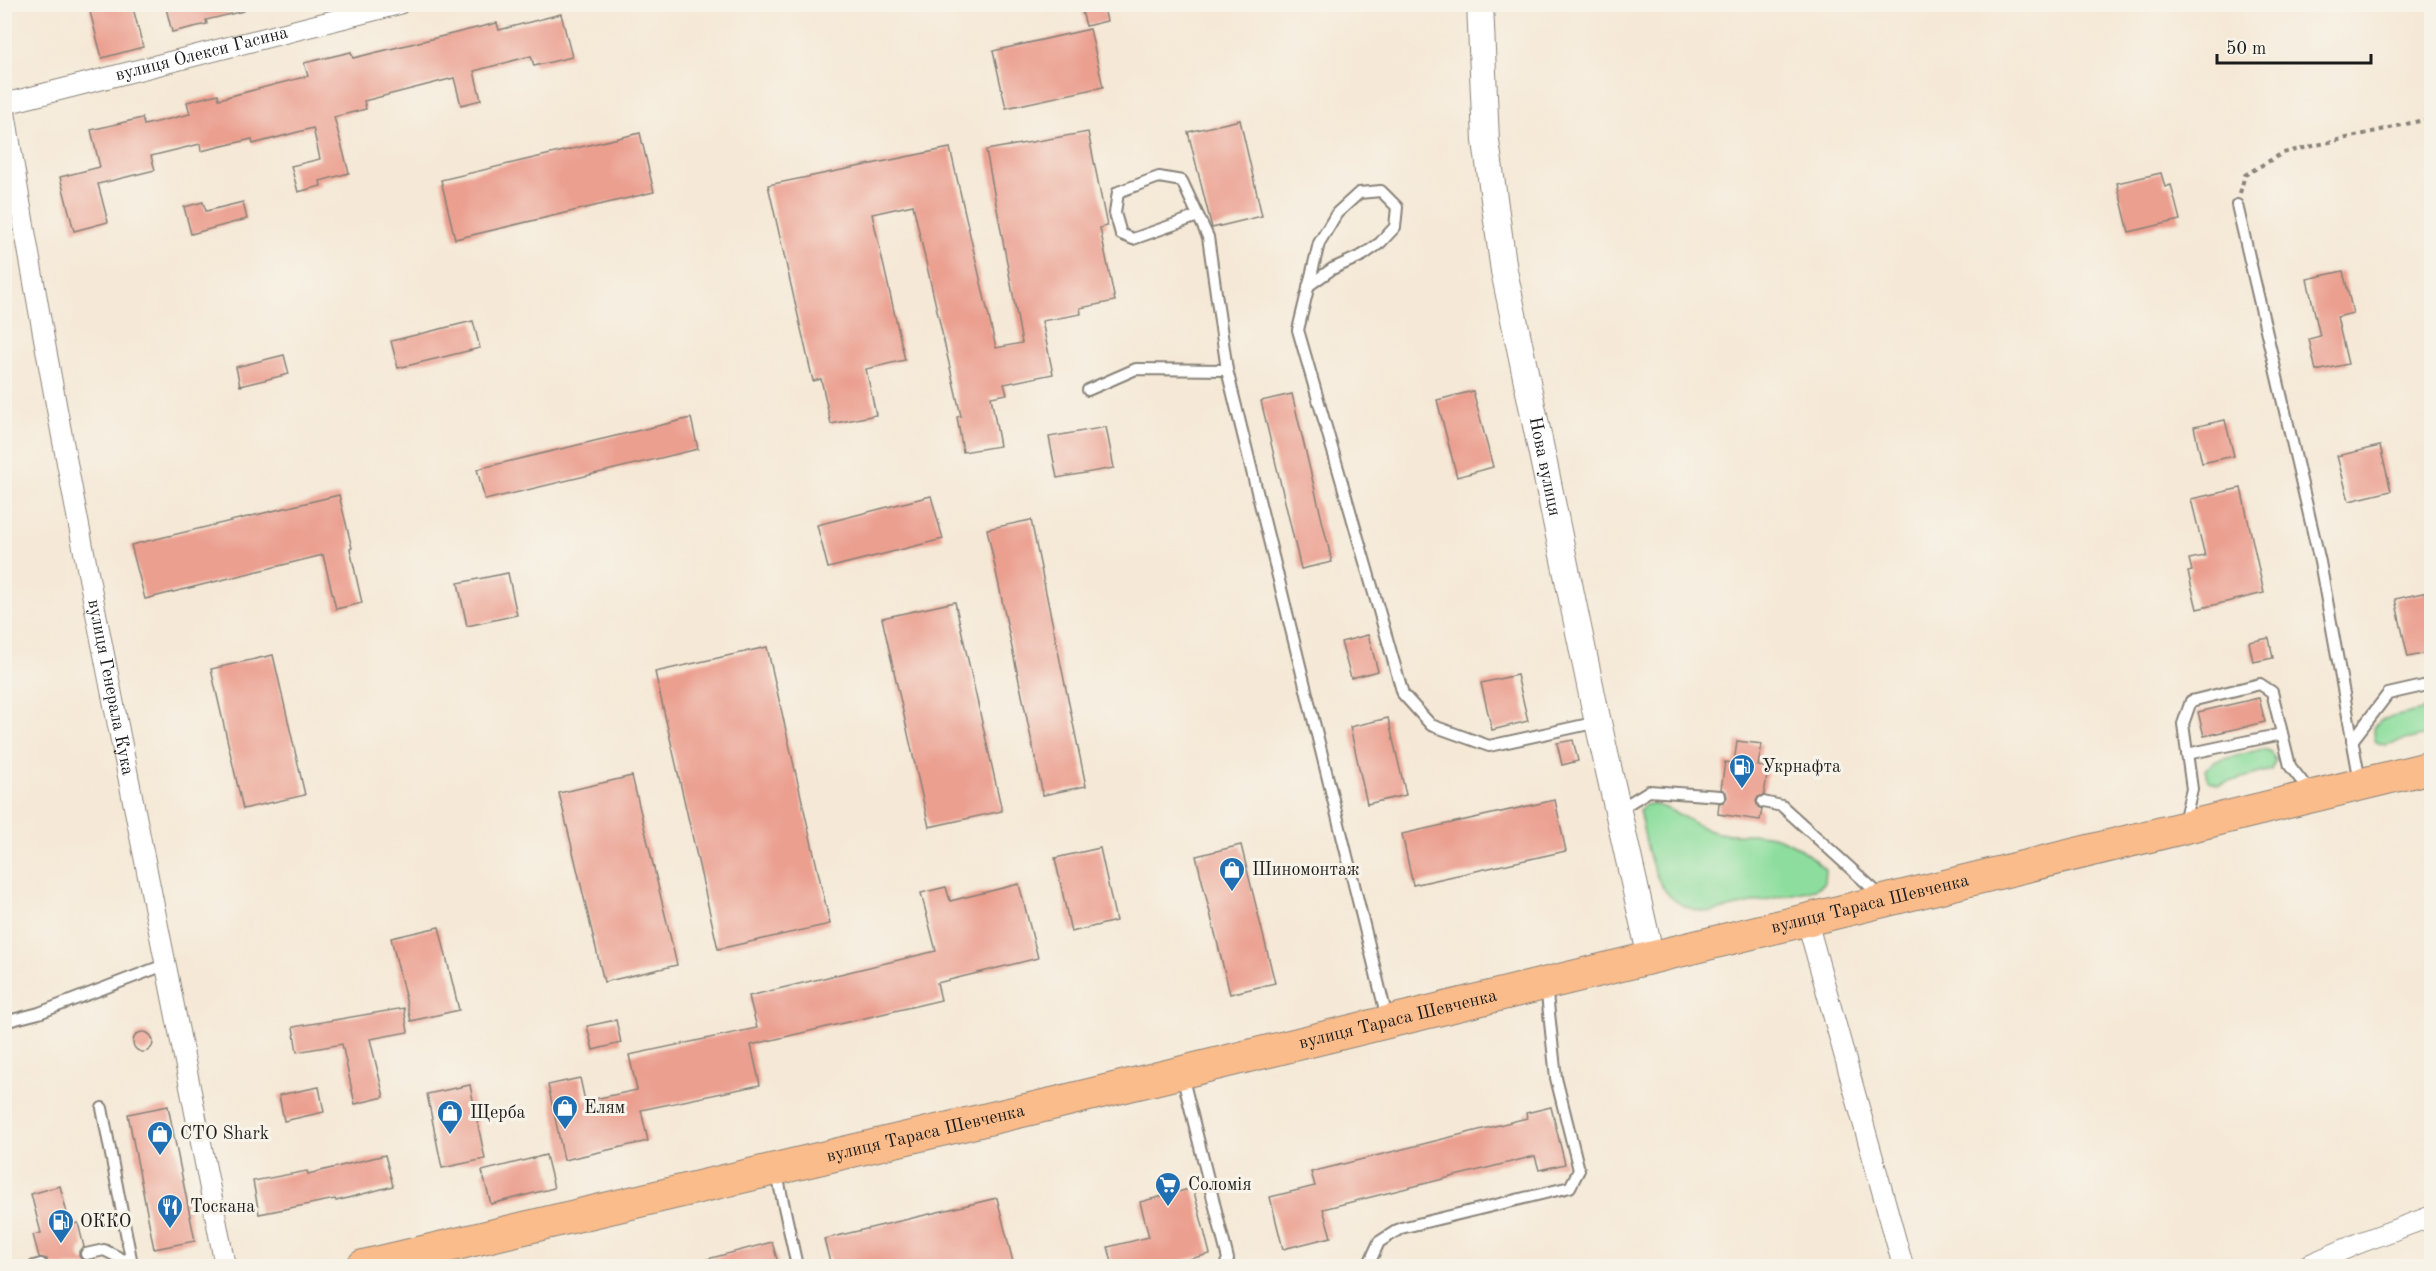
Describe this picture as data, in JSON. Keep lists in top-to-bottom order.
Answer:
{
  "streets": {
    "main road": ["вулиця Тараса Шевченка"],
    "street": ["вулиця Олекси Гасина", "Нова вулиця", "вулиця Генерала Кука"]
  },
  "crossings": [
    ["вулиця Олекси Гасина", "вулиця Генерала Кука"],
    ["Нова вулиця", "вулиця Тараса Шевченка"]
  ],
  "places": {
    "fuel station": ["Укрнафта", "ОККО"],
    "shop": [
      "Шиномонтаж",
      "Елям",
      "Щерба",
      "СТО Shark"
    ],
    "supermarket": ["Соломiя"],
    "restaurant": ["Тоскана"]
  },
  "scale_bar": "50 m"
}
